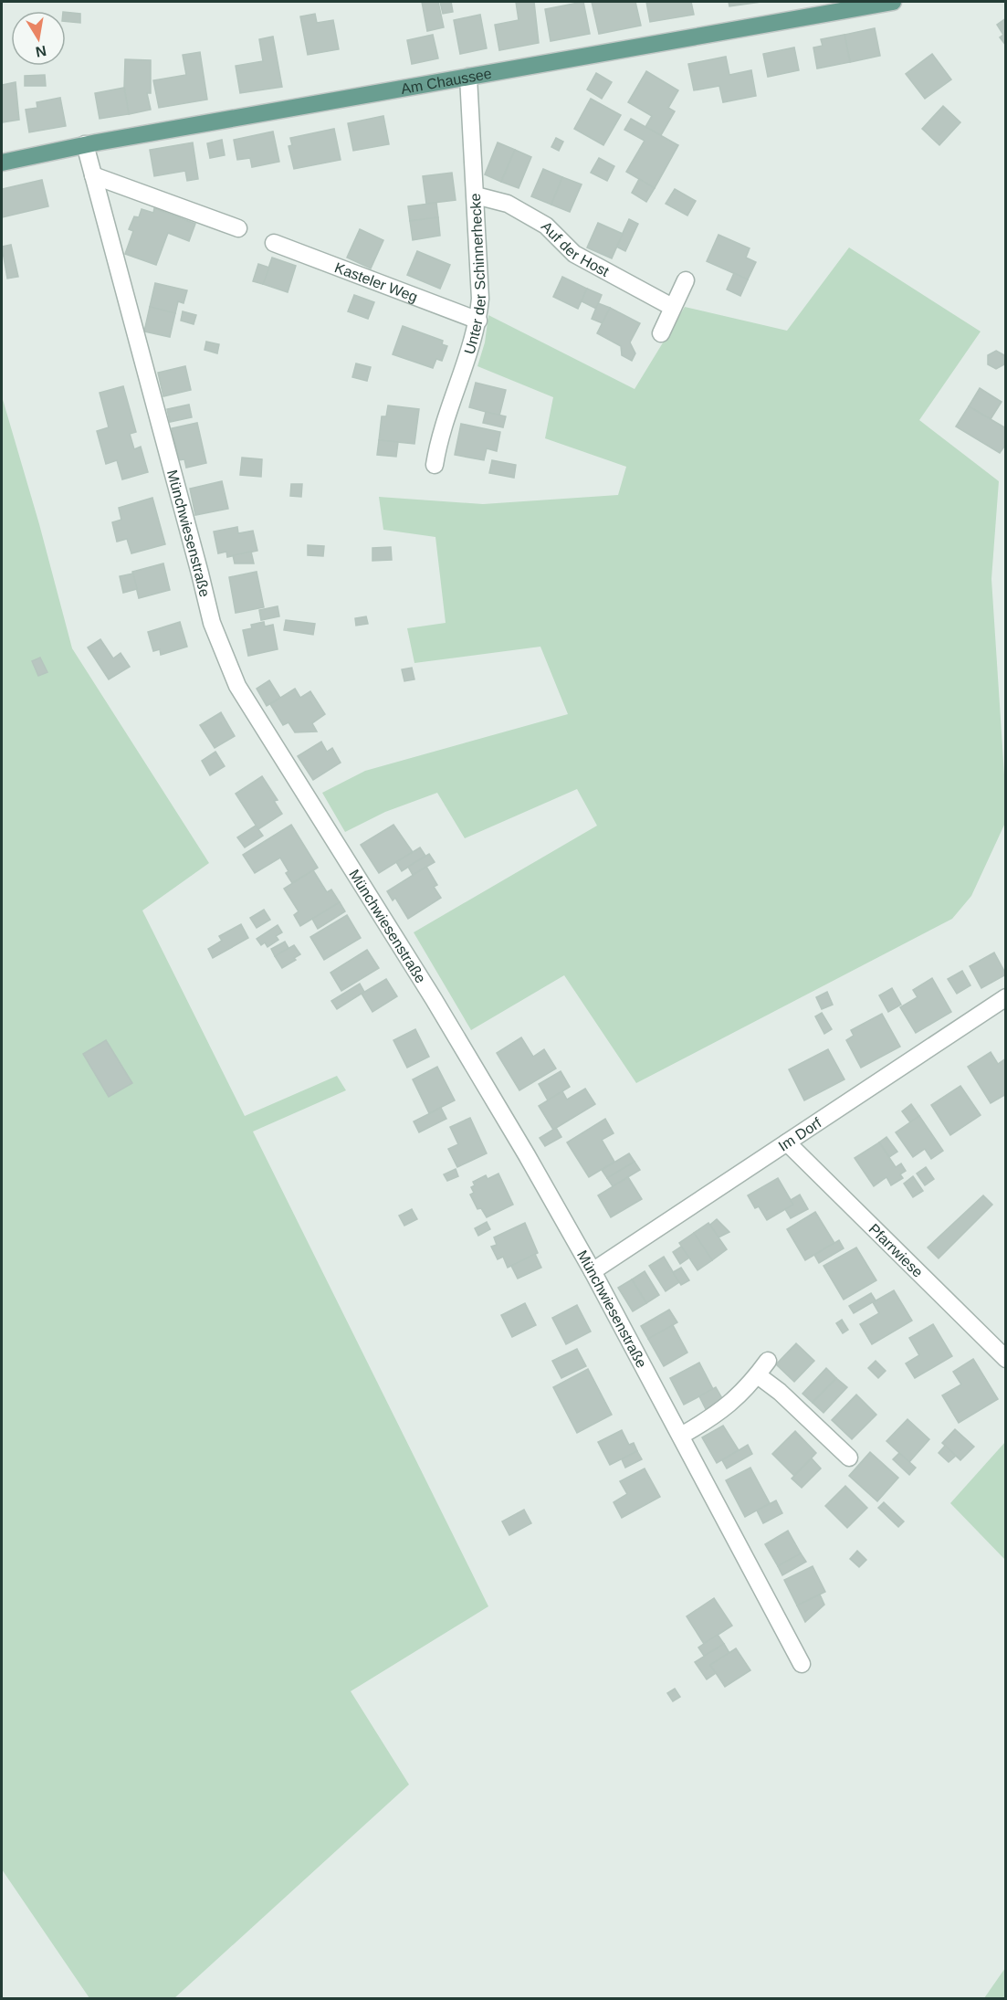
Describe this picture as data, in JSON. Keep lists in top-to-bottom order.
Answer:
{
  "streets": {
    "main road": ["Am Chaussee"],
    "street": [
      "Auf der Host",
      "Unter der Schinnerhecke",
      "Kasteler Weg",
      "Münchwiesenstraße",
      "Im Dorf",
      "Pfarrwiese"
    ]
  },
  "crossings": [
    ["Am Chaussee", "Unter der Schinnerhecke"],
    ["Am Chaussee", "Münchwiesenstraße"],
    ["Auf der Host", "Unter der Schinnerhecke"],
    ["Unter der Schinnerhecke", "Kasteler Weg"],
    ["Münchwiesenstraße", "Im Dorf"],
    ["Im Dorf", "Pfarrwiese"]
  ],
  "north": "bottom"
}
